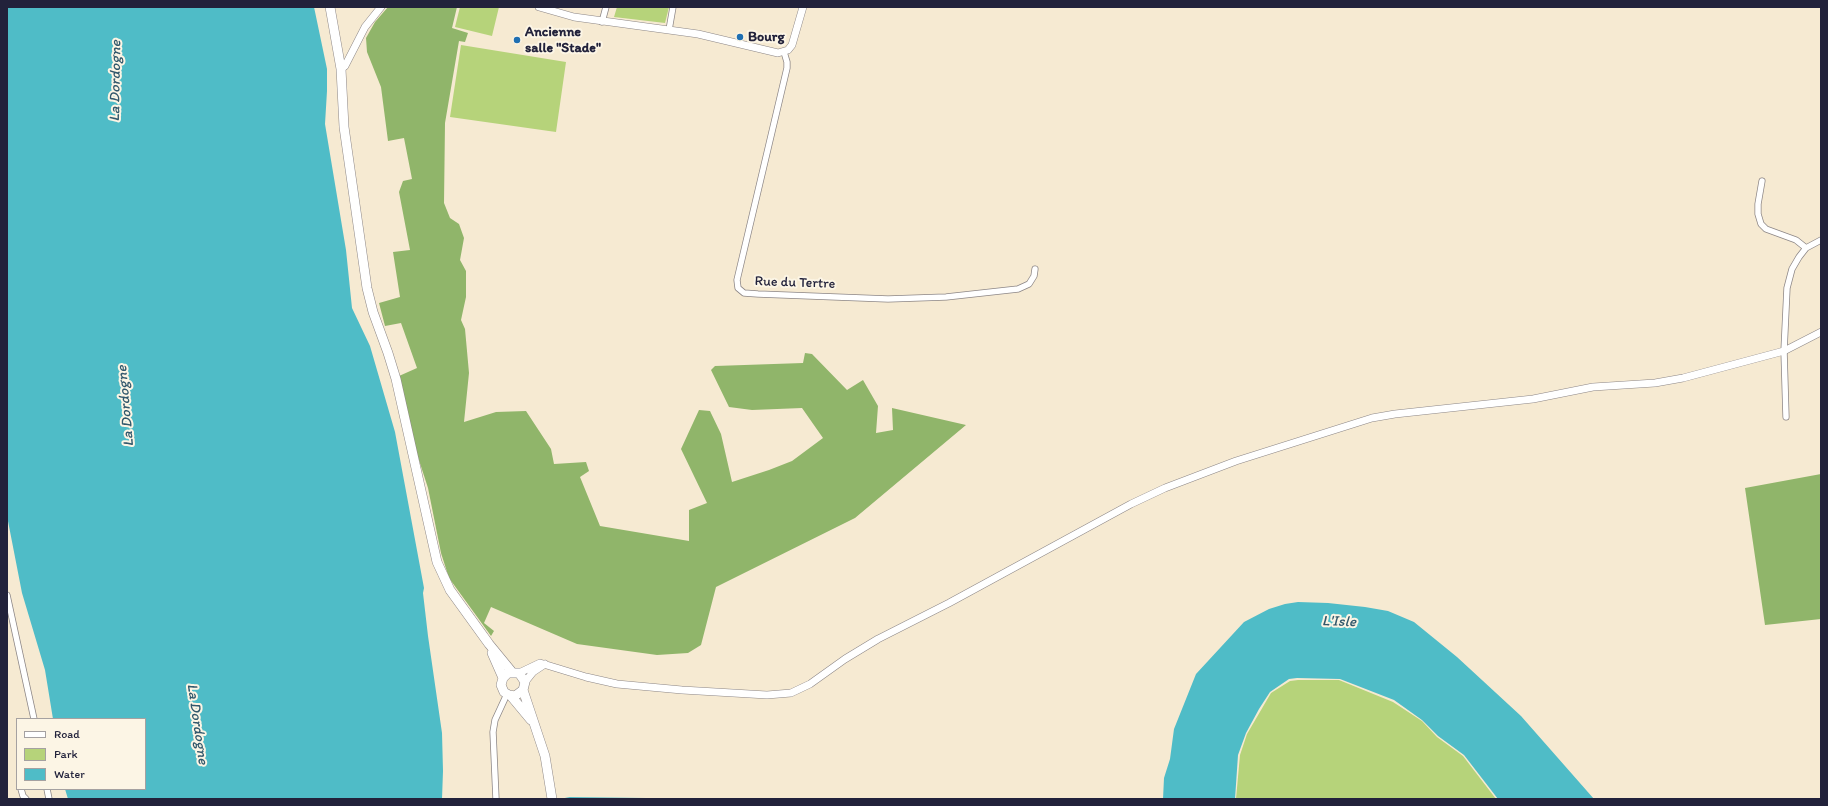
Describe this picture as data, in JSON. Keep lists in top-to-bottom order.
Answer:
{
  "streets": {
    "street": ["Rue du Tertre"]
  },
  "water": ["La Dordogne", "L'Isle"],
  "places": ["Bourg", "Ancienne salle \"Stade\""],
  "legend": ["Road", "Park", "Water"]
}
